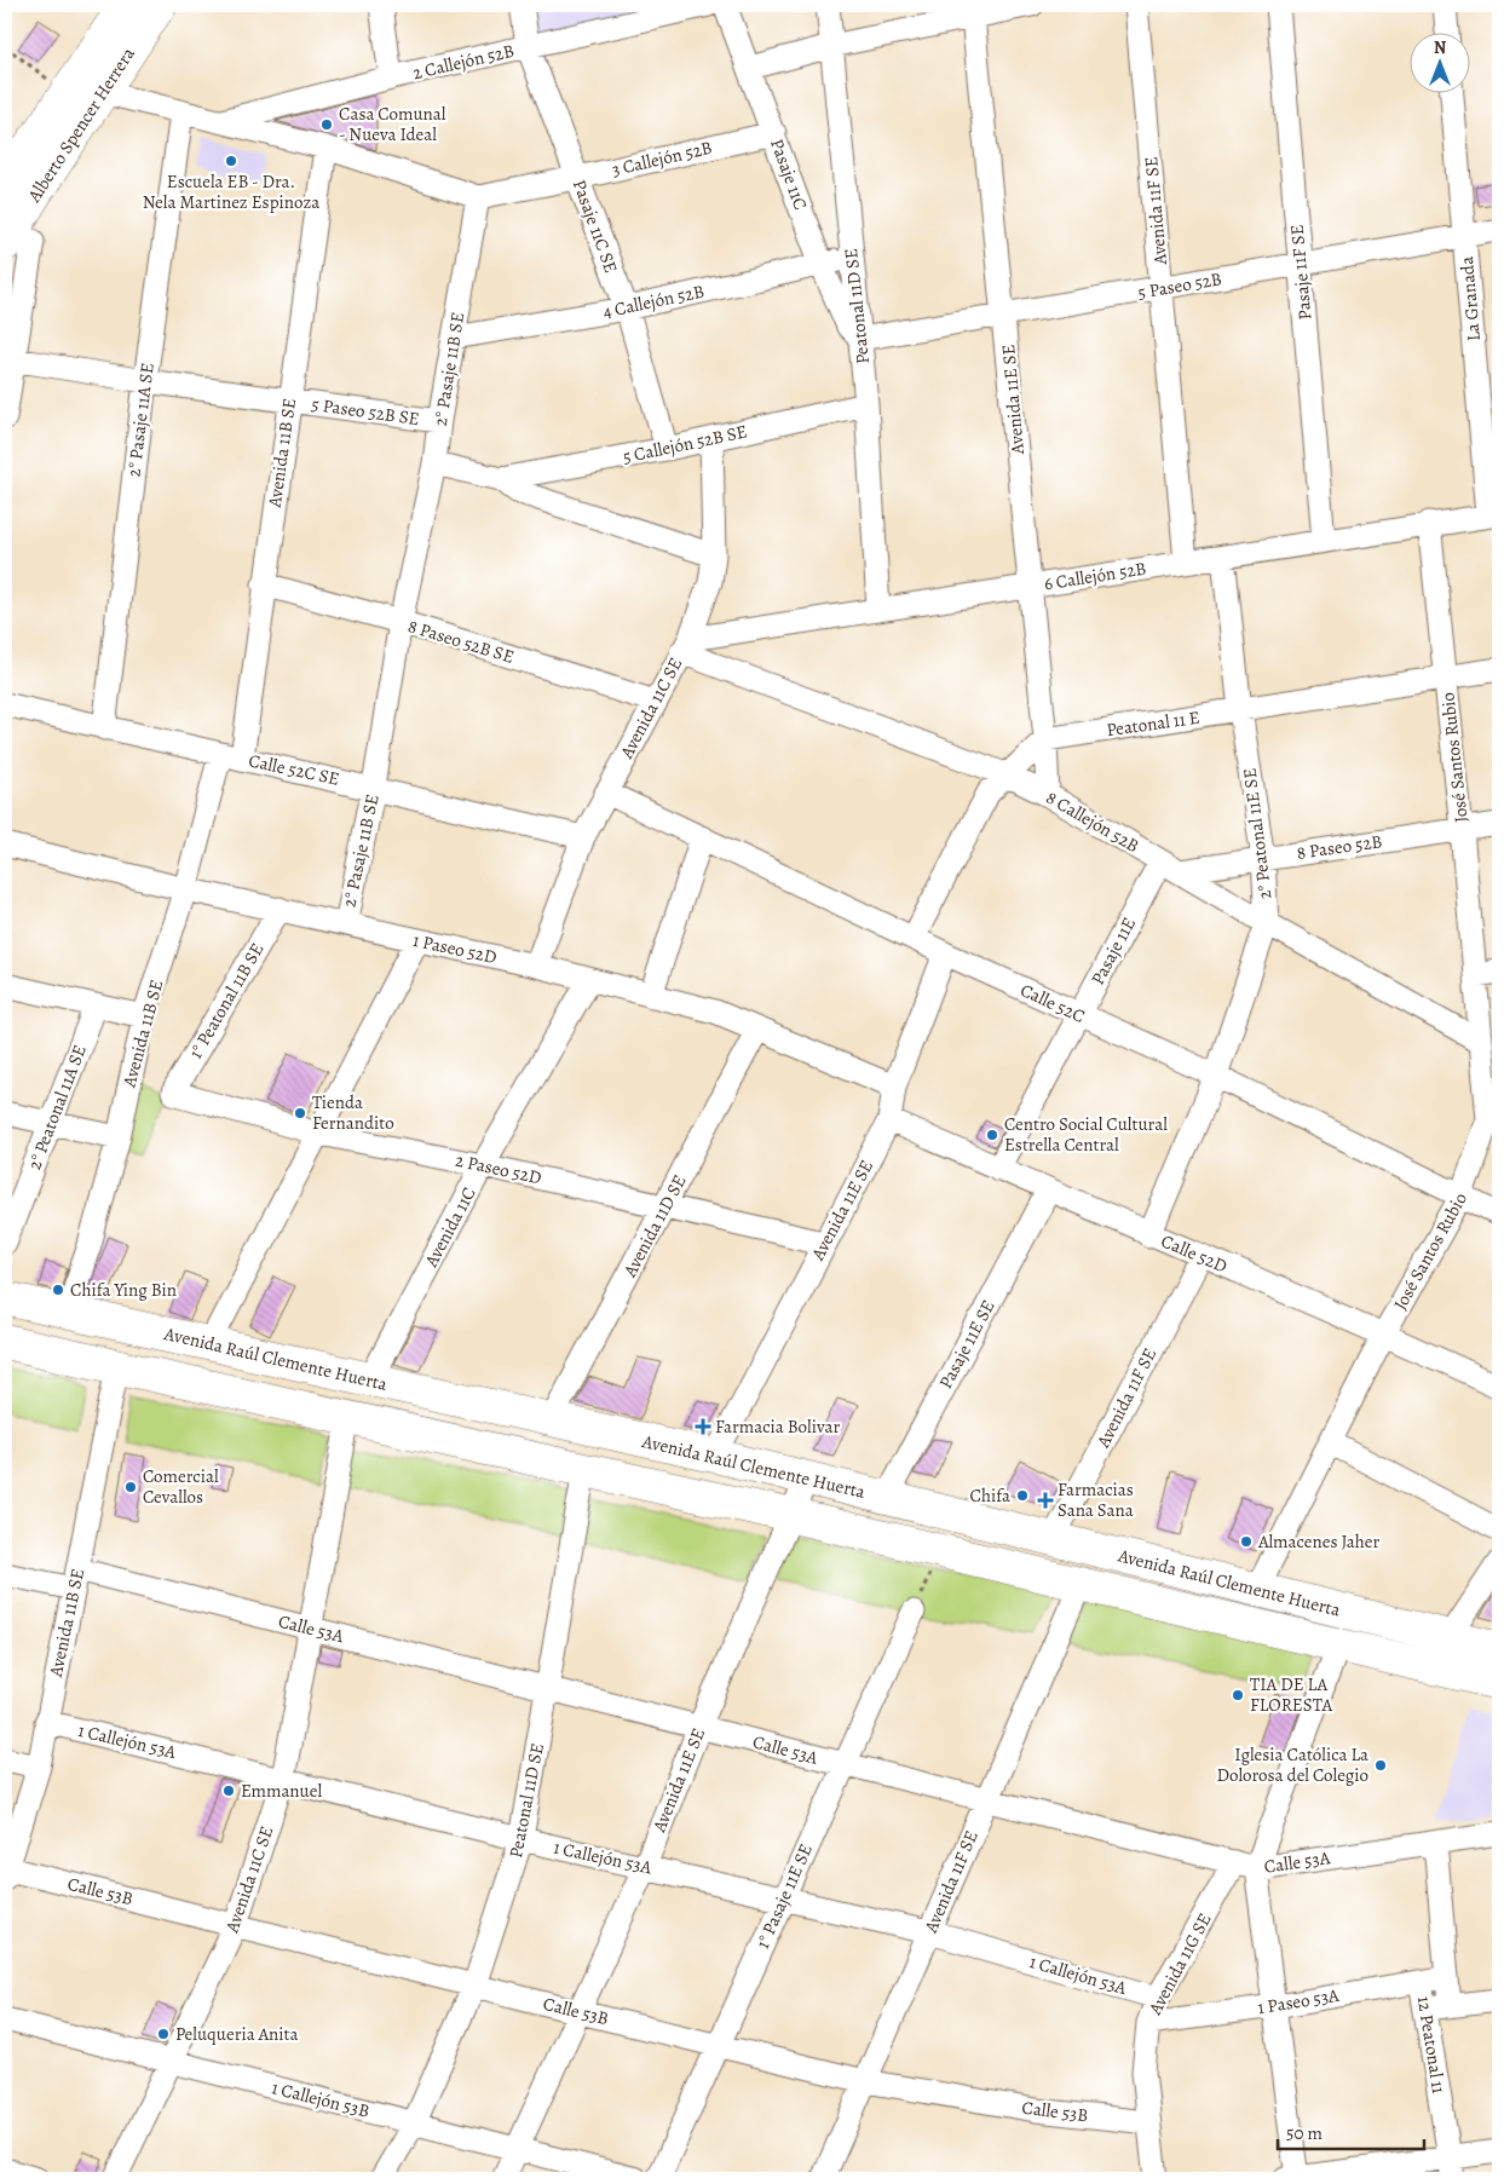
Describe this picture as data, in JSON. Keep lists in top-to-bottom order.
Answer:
{
  "streets": {
    "main road": ["Alberto Spencer Herrera", "Avenida Raúl Clemente Huerta"],
    "street": [
      "2 Callejón 52B",
      "3 Callejón 52B",
      "Pasaje 11C",
      "Avenida 11F SE",
      "Pasaje 11C SE",
      "Pasaje 11F SE",
      "5 Paseo 52B",
      "La Granada",
      "4 Callejón 52B",
      "Peatonal 11D SE",
      "2° Pasaje 11B SE",
      "Avenida 11E SE",
      "5 Paseo 52B SE",
      "2° Pasaje 11A SE",
      "5 Callejón 52B SE",
      "Avenida 11B SE",
      "6 Callejón 52B",
      "8 Paseo 52B SE",
      "Avenida 11C SE",
      "Peatonal 11 E",
      "José Santos Rubio",
      "Calle 52C SE",
      "8 Callejón 52B",
      "2° Peatonal 11E SE",
      "8 Paseo 52B",
      "1 Paseo 52D",
      "Pasaje 11E",
      "1° Peatonal 11B SE",
      "Calle 52C",
      "2° Peatonal 11A SE",
      "2 Paseo 52D",
      "Avenida 11D SE",
      "Avenida 11C",
      "Calle 52D",
      "Pasaje 11E SE",
      "Calle 53A",
      "1 Callejón 53A",
      "Calle 53B",
      "1° Pasaje 11E SE",
      "Avenida 11G SE",
      "1 Paseo 53A",
      "12 Peatonal 11",
      "1 Callejón 53B"
    ]
  },
  "crossings": [
    ["2 Callejón 52B", "Pasaje 11C SE"],
    ["3 Callejón 52B", "Pasaje 11C"],
    ["3 Callejón 52B", "Pasaje 11C SE"],
    ["3 Callejón 52B", "2° Pasaje 11B SE"],
    ["Pasaje 11C", "5 Paseo 52B"],
    ["Pasaje 11C", "4 Callejón 52B"],
    ["Pasaje 11C", "Peatonal 11D SE"],
    ["Avenida 11F SE", "5 Paseo 52B"],
    ["Avenida 11F SE", "6 Callejón 52B"],
    ["Avenida 11F SE", "Calle 52D"],
    ["Avenida 11F SE", "Avenida Raúl Clemente Huerta"],
    ["Avenida 11F SE", "Calle 53A"],
    ["Avenida 11F SE", "1 Callejón 53A"],
    ["Avenida 11F SE", "Calle 53B"],
    ["Pasaje 11C SE", "4 Callejón 52B"],
    ["Pasaje 11C SE", "5 Callejón 52B SE"],
    ["Pasaje 11F SE", "5 Paseo 52B"],
    ["Pasaje 11F SE", "6 Callejón 52B"],
    ["5 Paseo 52B", "La Granada"],
    ["5 Paseo 52B", "Peatonal 11D SE"],
    ["5 Paseo 52B", "Avenida 11E SE"],
    ["La Granada", "6 Callejón 52B"],
    ["4 Callejón 52B", "Peatonal 11D SE"],
    ["4 Callejón 52B", "2° Pasaje 11B SE"],
    ["Peatonal 11D SE", "5 Callejón 52B SE"],
    ["Peatonal 11D SE", "6 Callejón 52B"],
    ["Peatonal 11D SE", "Avenida Raúl Clemente Huerta"],
    ["Peatonal 11D SE", "Calle 53A"],
    ["Peatonal 11D SE", "1 Callejón 53A"],
    ["Peatonal 11D SE", "Calle 53B"],
    ["Peatonal 11D SE", "1 Callejón 53B"],
    ["2° Pasaje 11B SE", "5 Paseo 52B SE"],
    ["2° Pasaje 11B SE", "8 Paseo 52B SE"],
    ["2° Pasaje 11B SE", "Calle 52C SE"],
    ["2° Pasaje 11B SE", "1 Paseo 52D"],
    ["Avenida 11E SE", "6 Callejón 52B"],
    ["Avenida 11E SE", "Peatonal 11 E"],
    ["Avenida 11E SE", "8 Callejón 52B"],
    ["Avenida 11E SE", "1 Paseo 52D"],
    ["Avenida 11E SE", "Calle 52C"],
    ["Avenida 11E SE", "2 Paseo 52D"],
    ["Avenida 11E SE", "Calle 52D"],
    ["Avenida 11E SE", "Avenida Raúl Clemente Huerta"],
    ["Avenida 11E SE", "Calle 53A"],
    ["Avenida 11E SE", "1 Callejón 53A"],
    ["Avenida 11E SE", "Calle 53B"],
    ["Avenida 11E SE", "1 Callejón 53B"],
    ["5 Paseo 52B SE", "2° Pasaje 11A SE"],
    ["5 Paseo 52B SE", "Avenida 11B SE"],
    ["2° Pasaje 11A SE", "Calle 52C SE"],
    ["5 Callejón 52B SE", "Avenida 11C SE"],
    ["Avenida 11B SE", "8 Paseo 52B SE"],
    ["Avenida 11B SE", "Calle 52C SE"],
    ["Avenida 11B SE", "1 Paseo 52D"],
    ["Avenida 11B SE", "Avenida Raúl Clemente Huerta"],
    ["Avenida 11B SE", "Calle 53A"],
    ["Avenida 11B SE", "1 Callejón 53A"],
    ["Avenida 11B SE", "Calle 53B"],
    ["6 Callejón 52B", "Avenida 11C SE"],
    ["6 Callejón 52B", "José Santos Rubio"],
    ["6 Callejón 52B", "8 Callejón 52B"],
    ["6 Callejón 52B", "2° Peatonal 11E SE"],
    ["8 Paseo 52B SE", "Avenida 11C SE"],
    ["Avenida 11C SE", "Calle 52C SE"],
    ["Avenida 11C SE", "8 Callejón 52B"],
    ["Avenida 11C SE", "1 Paseo 52D"],
    ["Avenida 11C SE", "Calle 52C"],
    ["Avenida 11C SE", "Avenida Raúl Clemente Huerta"],
    ["Avenida 11C SE", "Calle 53A"],
    ["Avenida 11C SE", "1 Callejón 53A"],
    ["Avenida 11C SE", "Calle 53B"],
    ["Avenida 11C SE", "1 Callejón 53B"],
    ["Peatonal 11 E", "José Santos Rubio"],
    ["Peatonal 11 E", "2° Peatonal 11E SE"],
    ["José Santos Rubio", "8 Callejón 52B"],
    ["José Santos Rubio", "8 Paseo 52B"],
    ["José Santos Rubio", "Calle 52C"],
    ["José Santos Rubio", "Calle 52D"],
    ["José Santos Rubio", "Avenida Raúl Clemente Huerta"],
    ["8 Callejón 52B", "2° Peatonal 11E SE"],
    ["8 Callejón 52B", "8 Paseo 52B"],
    ["8 Callejón 52B", "Pasaje 11E"],
    ["2° Peatonal 11E SE", "8 Paseo 52B"],
    ["2° Peatonal 11E SE", "Calle 52C"],
    ["2° Peatonal 11E SE", "Calle 52D"],
    ["8 Paseo 52B", "Pasaje 11E"],
    ["1 Paseo 52D", "1° Peatonal 11B SE"],
    ["1 Paseo 52D", "Avenida 11D SE"],
    ["1 Paseo 52D", "Avenida 11C"],
    ["Pasaje 11E", "Calle 52C"],
    ["Pasaje 11E", "Calle 52D"],
    ["1° Peatonal 11B SE", "2 Paseo 52D"],
    ["2 Paseo 52D", "Avenida 11D SE"],
    ["2 Paseo 52D", "Avenida 11C"],
    ["Avenida 11D SE", "Avenida Raúl Clemente Huerta"],
    ["Avenida 11C", "Avenida Raúl Clemente Huerta"],
    ["Calle 52D", "Pasaje 11E SE"],
    ["Pasaje 11E SE", "Avenida Raúl Clemente Huerta"],
    ["Avenida Raúl Clemente Huerta", "Avenida 11G SE"],
    ["Calle 53A", "1° Pasaje 11E SE"],
    ["Calle 53A", "Avenida 11G SE"],
    ["Calle 53A", "12 Peatonal 11"],
    ["1 Callejón 53A", "1° Pasaje 11E SE"],
    ["1 Callejón 53A", "Avenida 11G SE"],
    ["Calle 53B", "1° Pasaje 11E SE"],
    ["Calle 53B", "Avenida 11G SE"],
    ["Avenida 11G SE", "1 Paseo 53A"],
    ["1 Paseo 53A", "12 Peatonal 11"]
  ],
  "places": {
    "other": [
      "Casa Comunal - Nueva Ideal",
      "Escuela EB - Dra. Nela Martinez Espinoza",
      "Tienda Fernandito",
      "Centro Social Cultural Estrella Central",
      "Chifa Ying Bin",
      "Comercial Cevallos",
      "Chifa",
      "Almacenes Jaher",
      "TIA DE LA FLORESTA",
      "Iglesia Católica La Dolorosa del Colegio",
      "Emmanuel",
      "Peluqueria Anita"
    ],
    "health": ["Farmacia Bolivar", "Farmacias Sana Sana"]
  },
  "scale_bar": "50 m",
  "north": "top"
}
